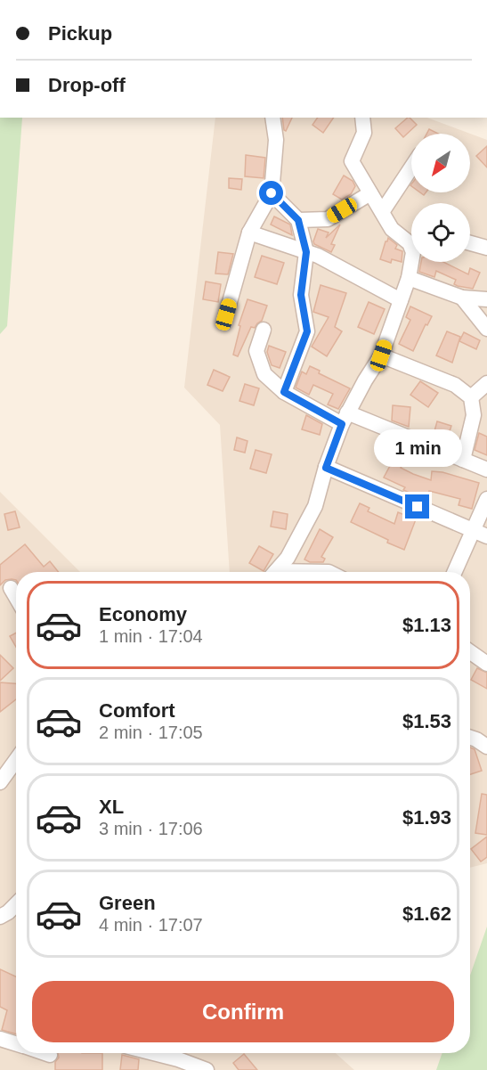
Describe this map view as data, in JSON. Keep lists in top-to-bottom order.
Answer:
{
  "north": "bottom left",
  "page": {
    "banner": ["Pickup", "Drop-off"],
    "bubble": "1 min",
    "list": [
      {
        "name": "Economy",
        "note": "1 min · 17:04",
        "value": "$1.13"
      },
      {
        "name": "Comfort",
        "note": "2 min · 17:05",
        "value": "$1.53"
      },
      {
        "name": "XL",
        "note": "3 min · 17:06",
        "value": "$1.93"
      },
      {
        "name": "Green",
        "note": "4 min · 17:07",
        "value": "$1.62"
      }
    ],
    "buttons": "Confirm"
  }
}
